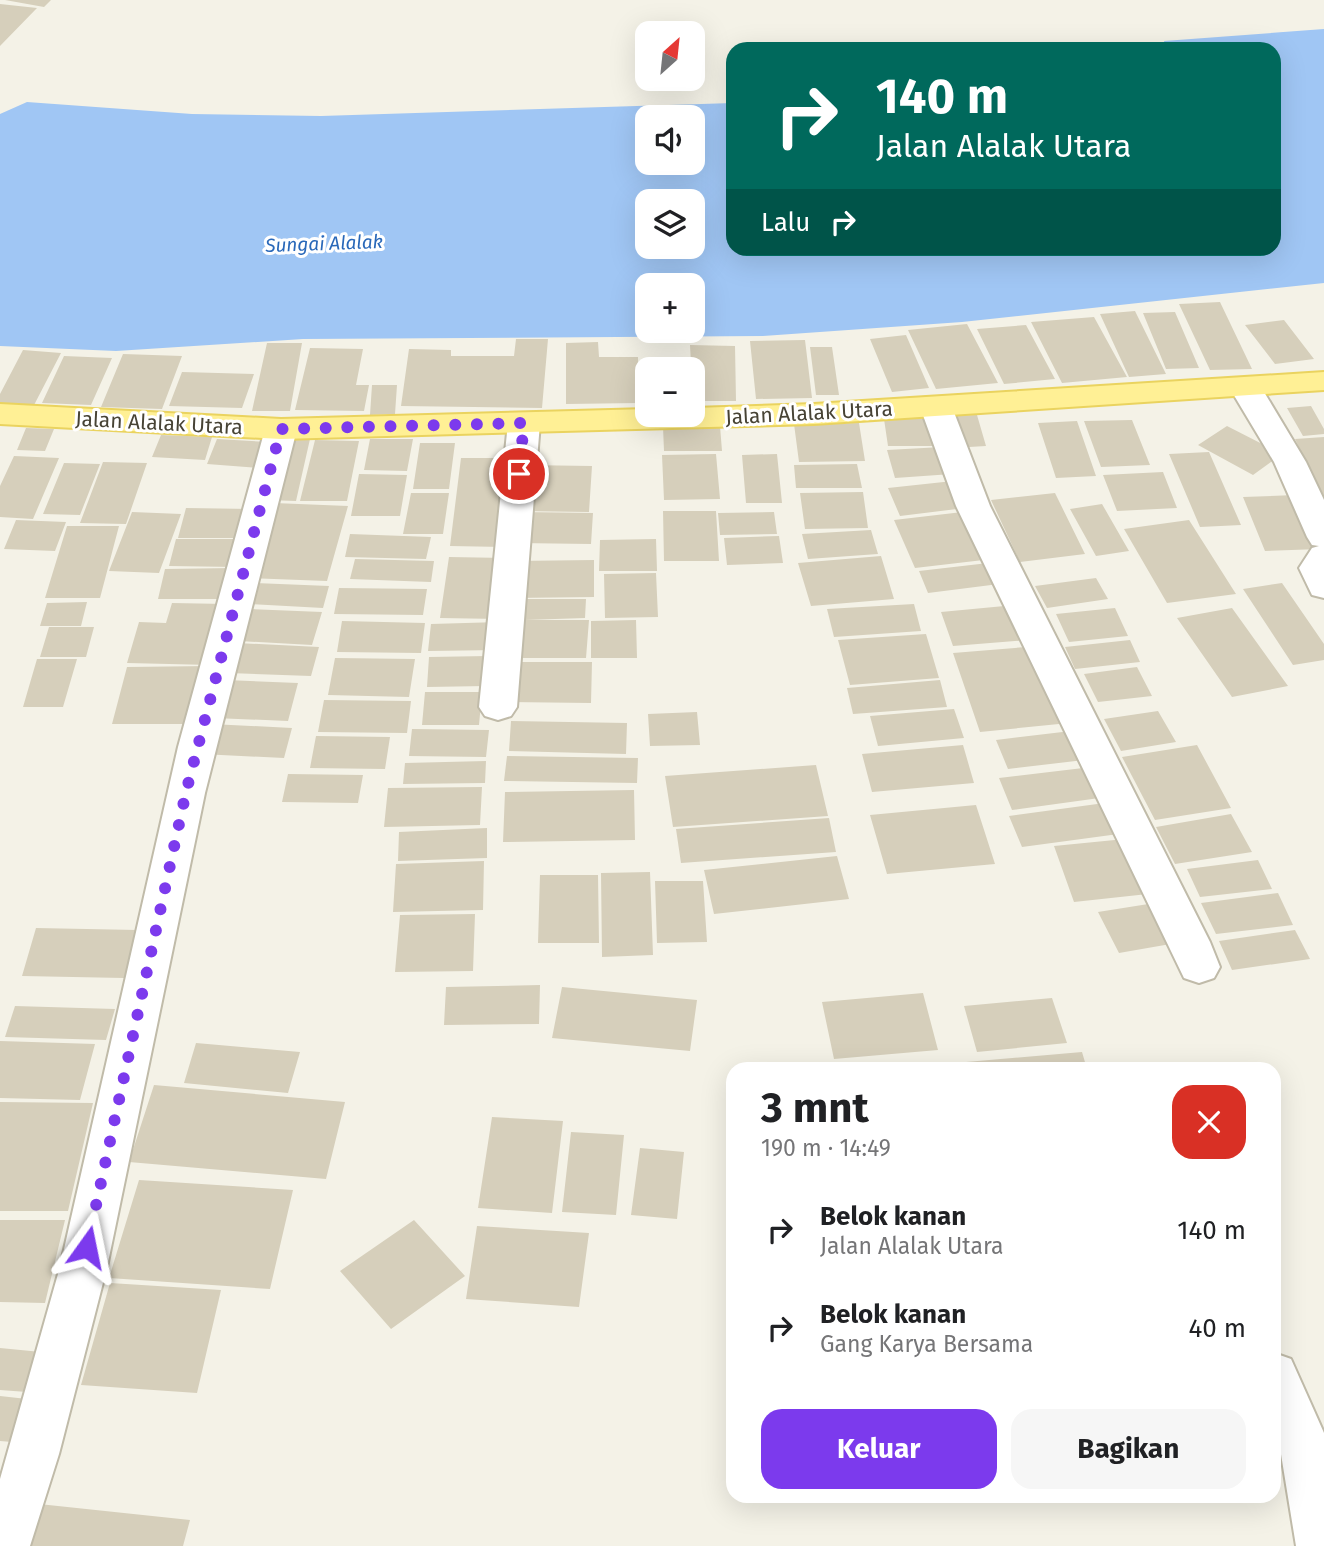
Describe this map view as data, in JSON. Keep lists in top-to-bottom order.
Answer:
{
  "streets": {
    "main road": ["Jalan Alalak Utara"]
  },
  "water": ["Sungai Alalak"],
  "north": "top right",
  "page": {
    "map_buttons": ["+", "−"],
    "turn": ["140 m", "Jalan Alalak Utara"],
    "then": "Lalu",
    "heading": ["3 mnt", "190 m · 14:49"],
    "list": [
      {
        "name": "Belok kanan",
        "note": "Jalan Alalak Utara",
        "value": "140 m"
      },
      {
        "name": "Belok kanan",
        "note": "Gang Karya Bersama",
        "value": "40 m"
      }
    ],
    "buttons": ["Keluar", "Bagikan"]
  }
}
